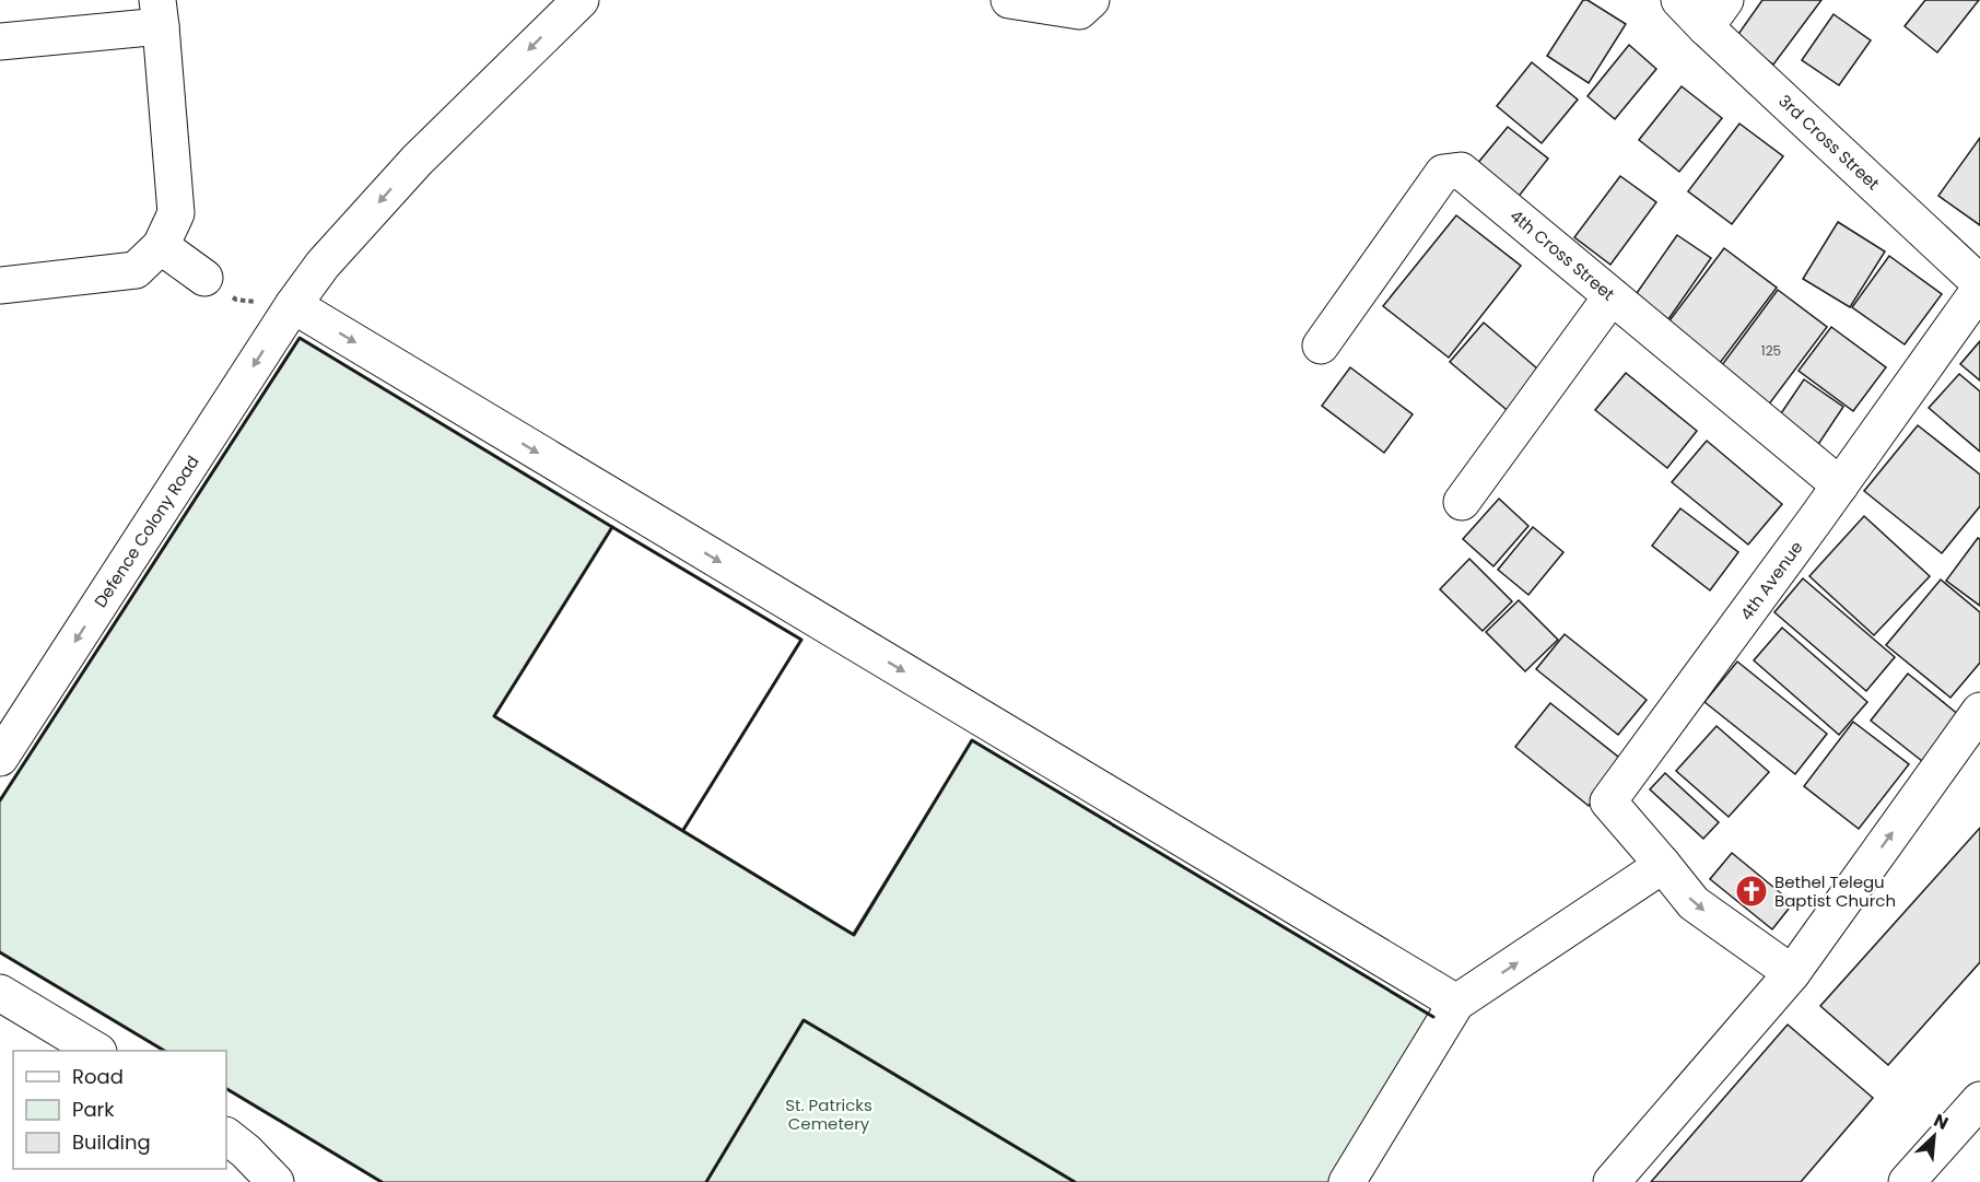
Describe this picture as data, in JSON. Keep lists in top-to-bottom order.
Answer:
{
  "streets": {
    "street": [
      "3rd Cross Street",
      "4th Cross Street",
      "Defence Colony Road",
      "4th Avenue"
    ]
  },
  "crossings": [
    ["4th Cross Street", "4th Avenue"]
  ],
  "one_way": ["Defence Colony Road"],
  "parks": ["St. Patricks Cemetery"],
  "places": {
    "church": ["Bethel Telegu Baptist Church"]
  },
  "house_numbers": ["125"],
  "legend": ["Road", "Park", "Building"],
  "north": "top right"
}
